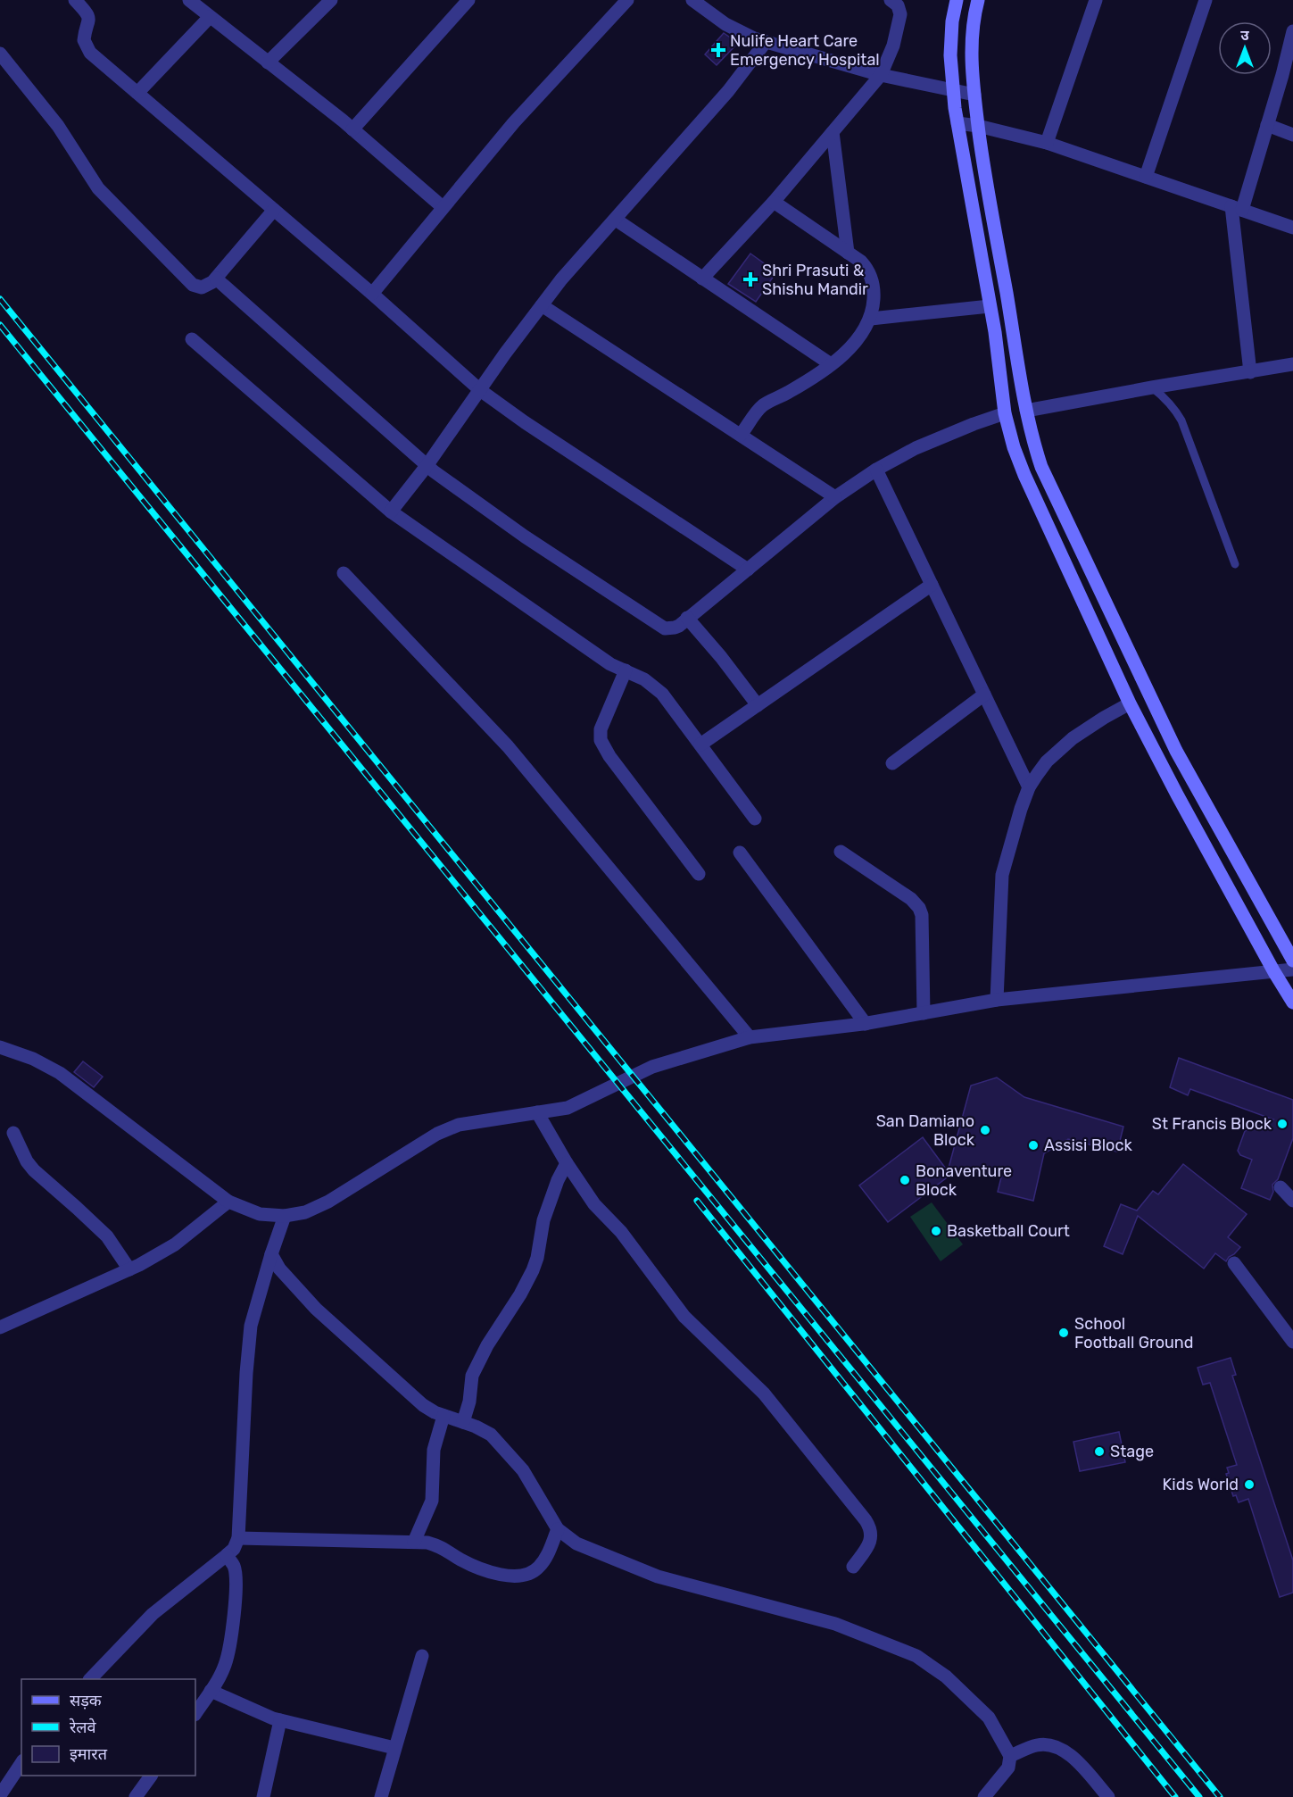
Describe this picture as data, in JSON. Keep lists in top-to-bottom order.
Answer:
{
  "places": {
    "health": ["Nulife Heart Care Emergency Hospital", "Shri Prasuti & Shishu Mandir"],
    "other": [
      "St Francis Block",
      "San Damiano Block",
      "Assisi Block",
      "Bonaventure Block",
      "Basketball Court",
      "School Football Ground",
      "Stage",
      "Kids World"
    ]
  },
  "legend": ["सड़क", "रेलवे", "इमारत"],
  "north": "top"
}
